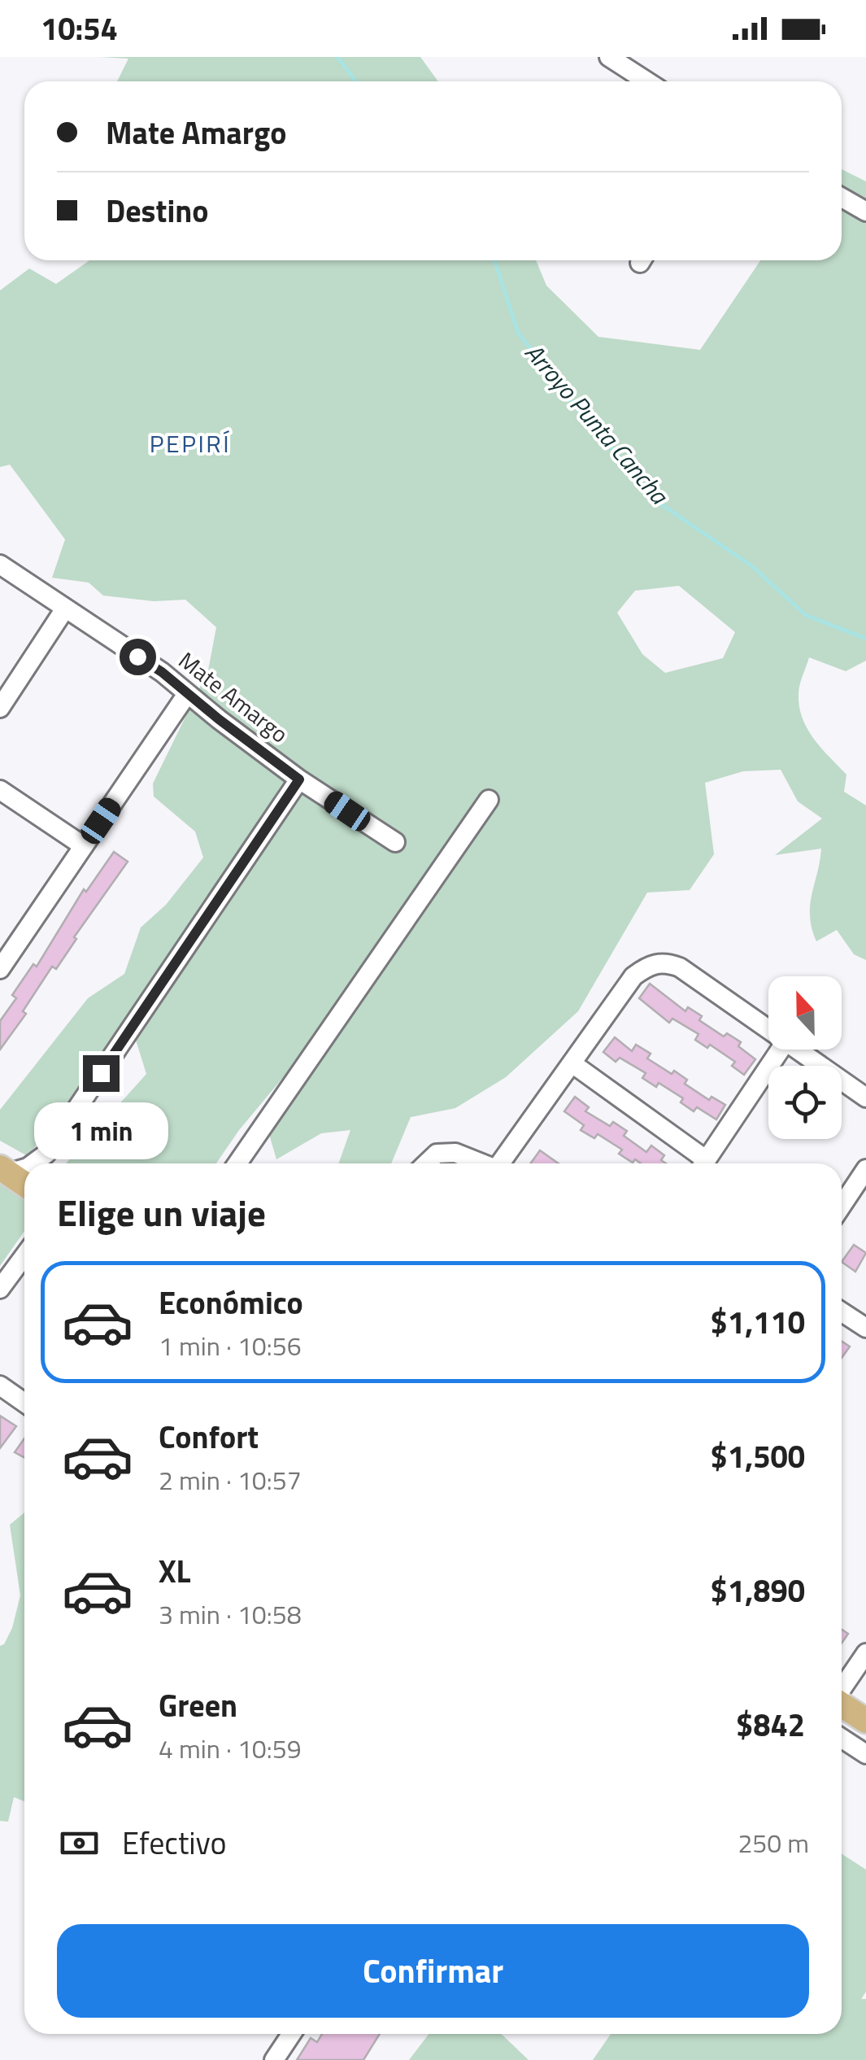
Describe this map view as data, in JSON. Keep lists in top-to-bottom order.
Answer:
{
  "streets": {
    "street": ["Mate Amargo"]
  },
  "districts": ["PEPIRÍ"],
  "water": ["Arroyo Punta Cancha"],
  "north": "top",
  "page": {
    "status": "10:54",
    "banner": ["Mate Amargo", "Destino"],
    "bubble": "1 min",
    "heading": "Elige un viaje",
    "list": [
      {
        "name": "Económico",
        "note": "1 min · 10:56",
        "value": "$1,110"
      },
      {
        "name": "Confort",
        "note": "2 min · 10:57",
        "value": "$1,500"
      },
      {
        "name": "XL",
        "note": "3 min · 10:58",
        "value": "$1,890"
      },
      {
        "name": "Green",
        "note": "4 min · 10:59",
        "value": "$842"
      }
    ],
    "pay": ["Efectivo", "250 m"],
    "buttons": "Confirmar"
  }
}
